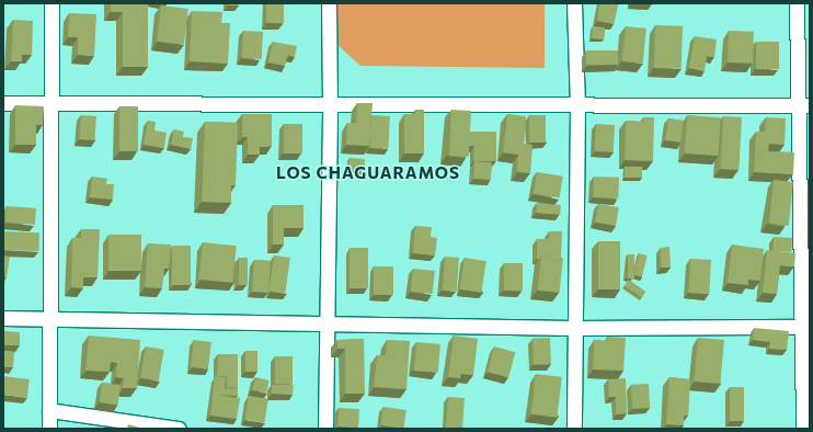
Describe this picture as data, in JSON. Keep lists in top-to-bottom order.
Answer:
{
  "districts": ["LOS CHAGUARAMOS"]
}
